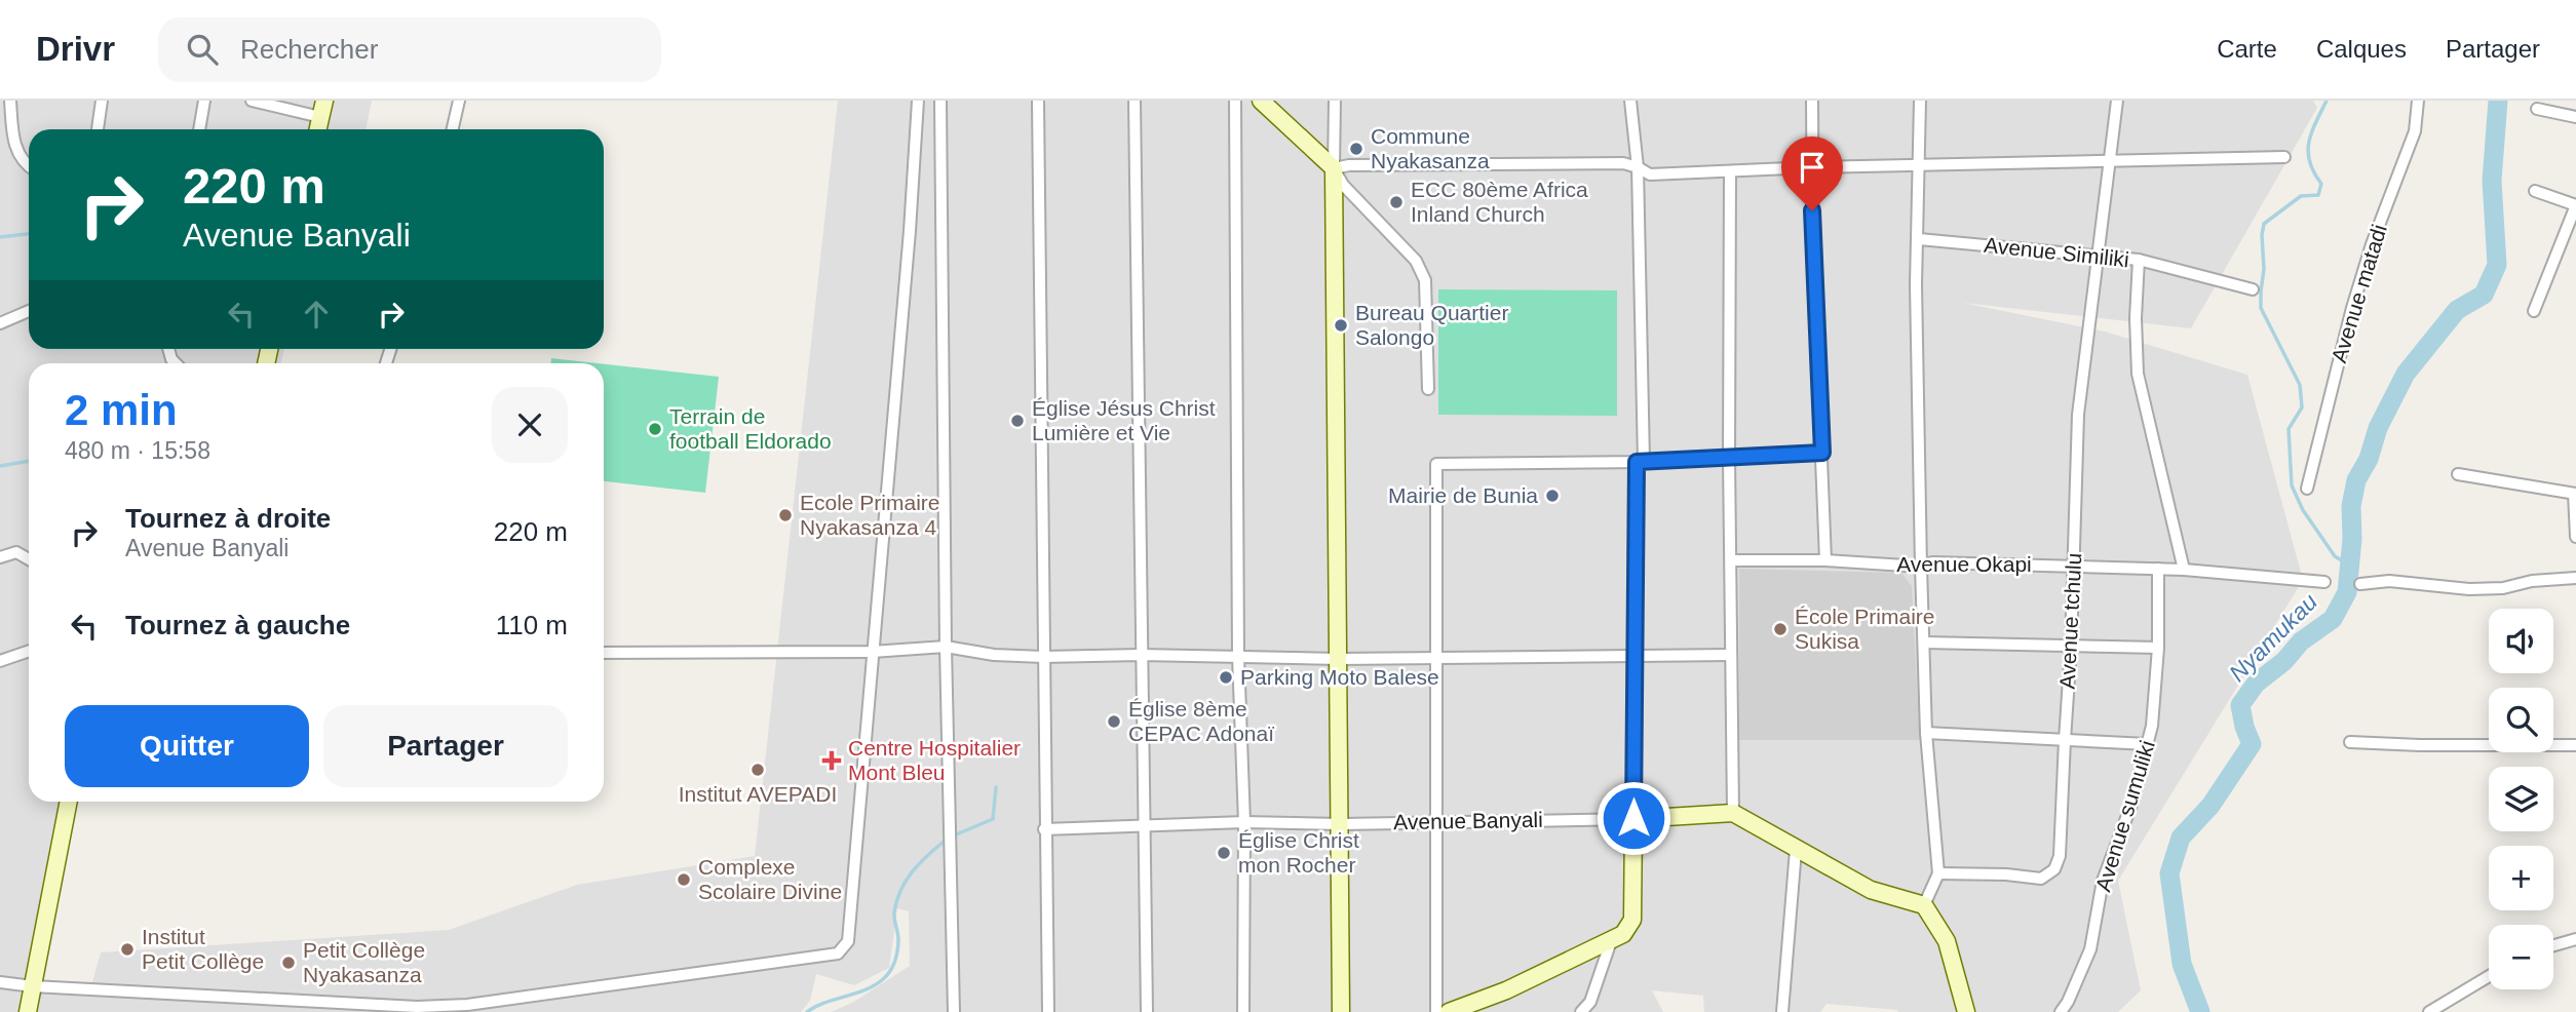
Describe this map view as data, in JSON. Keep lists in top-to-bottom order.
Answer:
{
  "streets": {
    "street": [
      "Avenue Similiki",
      "Avenue matadi",
      "Avenue Okapi",
      "Avenue tchulu",
      "Avenue sumuliki",
      "Avenue Banyali"
    ]
  },
  "crossings": [
    ["Avenue Similiki", "Avenue Okapi"],
    ["Avenue Similiki", "Avenue tchulu"],
    ["Avenue Okapi", "Avenue tchulu"],
    ["Avenue Okapi", "Avenue sumuliki"]
  ],
  "water": ["Nyamukau"],
  "places": {
    "other": [
      "Commune Nyakasanza",
      "ECC 80ème Africa Inland Church",
      "Bureau Quartier Salongo",
      "Église Jésus Christ Lumière et Vie",
      "Terrain de football Eldorado",
      "Mairie de Bunia",
      "Ecole Primaire Nyakasanza 4",
      "École Primaire Sukisa",
      "Parking Moto Balese",
      "Église 8ème CEPAC Adonaï",
      "Institut AVEPADI",
      "Église Christ mon Rocher",
      "Complexe Scolaire Divine",
      "Institut Petit Collège",
      "Petit Collège Nyakasanza"
    ],
    "health": ["Centre Hospitalier Mont Bleu"]
  },
  "page": {
    "header": "Drivr",
    "search": "Rechercher",
    "nav": ["Carte", "Calques", "Partager"],
    "turn": ["220 m", "Avenue Banyali"],
    "heading": ["2 min", "480 m · 15:58"],
    "list": [
      {
        "name": "Tournez à droite",
        "note": "Avenue Banyali",
        "value": "220 m"
      },
      {
        "name": "Tournez à gauche",
        "value": "110 m"
      }
    ],
    "map_buttons": ["+", "−"],
    "buttons": ["Quitter", "Partager"]
  }
}
